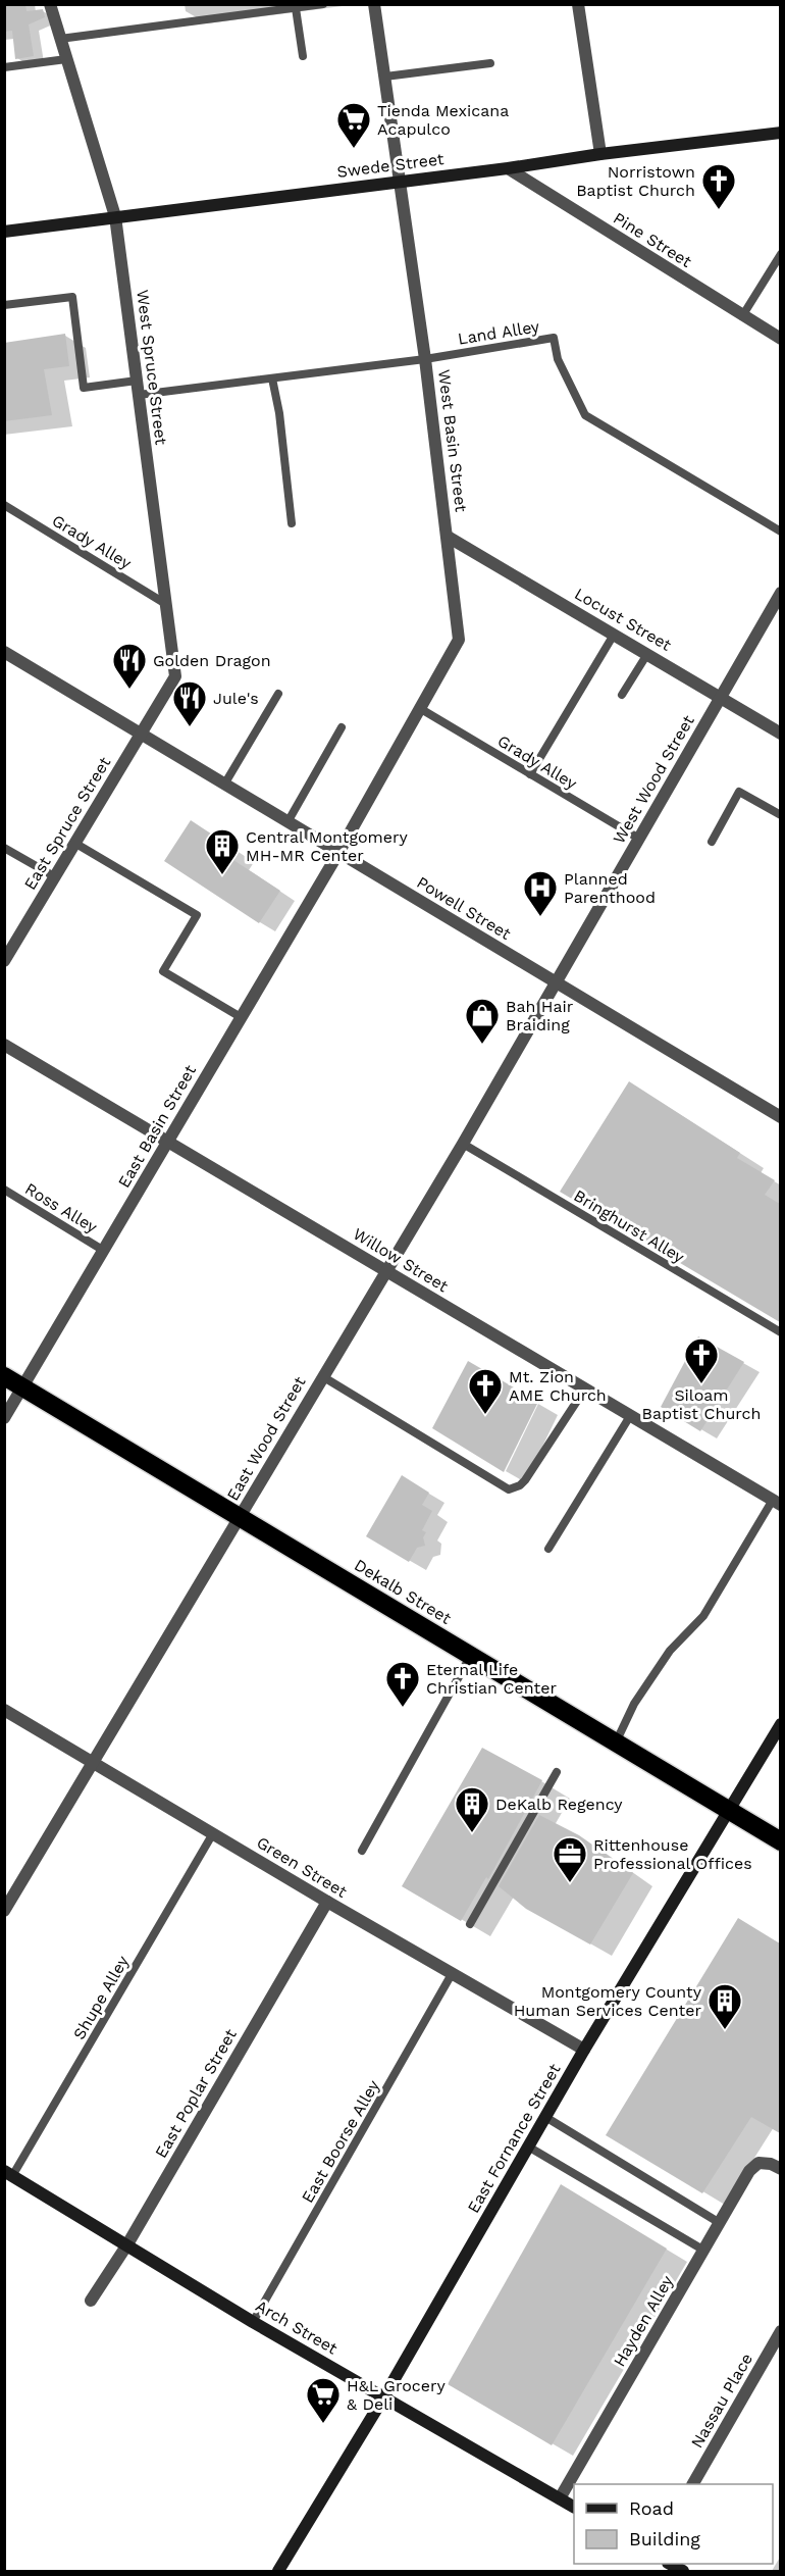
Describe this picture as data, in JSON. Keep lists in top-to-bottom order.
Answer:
{
  "streets": {
    "highway": ["Dekalb Street"],
    "street": [
      "Swede Street",
      "Pine Street",
      "West Spruce Street",
      "West Basin Street",
      "Locust Street",
      "West Wood Street",
      "East Spruce Street",
      "Powell Street",
      "East Basin Street",
      "Willow Street",
      "East Wood Street",
      "Green Street",
      "East Poplar Street",
      "East Fornance Street",
      "Hayden Alley",
      "Arch Street",
      "Nassau Place"
    ],
    "lane": [
      "Land Alley",
      "Grady Alley",
      "Ross Alley",
      "Bringhurst Alley",
      "Shupe Alley",
      "East Boorse Alley"
    ]
  },
  "crossings": [
    ["Swede Street", "Pine Street"],
    ["Swede Street", "West Spruce Street"],
    ["Swede Street", "West Basin Street"],
    ["Land Alley", "West Spruce Street"],
    ["Land Alley", "West Basin Street"],
    ["West Spruce Street", "Grady Alley"],
    ["West Spruce Street", "East Spruce Street"],
    ["West Spruce Street", "Powell Street"],
    ["West Basin Street", "Grady Alley"],
    ["West Basin Street", "Locust Street"],
    ["West Basin Street", "Powell Street"],
    ["West Basin Street", "East Basin Street"],
    ["Grady Alley", "West Wood Street"],
    ["Locust Street", "West Wood Street"],
    ["West Wood Street", "Powell Street"],
    ["West Wood Street", "East Wood Street"],
    ["East Spruce Street", "Powell Street"],
    ["Powell Street", "East Basin Street"],
    ["Powell Street", "East Wood Street"],
    ["East Basin Street", "Ross Alley"],
    ["East Basin Street", "Willow Street"],
    ["East Basin Street", "Dekalb Street"],
    ["Bringhurst Alley", "East Wood Street"],
    ["Willow Street", "East Wood Street"],
    ["East Wood Street", "Dekalb Street"],
    ["East Wood Street", "Green Street"],
    ["Dekalb Street", "East Fornance Street"],
    ["Green Street", "Shupe Alley"],
    ["Green Street", "East Poplar Street"],
    ["Green Street", "East Fornance Street"],
    ["Green Street", "East Boorse Alley"],
    ["Shupe Alley", "Arch Street"],
    ["East Poplar Street", "Arch Street"],
    ["East Fornance Street", "Arch Street"],
    ["East Boorse Alley", "Arch Street"],
    ["Hayden Alley", "Arch Street"]
  ],
  "places": {
    "supermarket": ["Tienda Mexicana Acapulco", "H&L Grocery & Deli"],
    "church": [
      "Norristown Baptist Church",
      "Siloam Baptist Church",
      "Mt. Zion AME Church",
      "Eternal Life Christian Center"
    ],
    "restaurant": ["Golden Dragon", "Jule's"],
    "building": ["Central Montgomery MH-MR Center", "DeKalb Regency", "Montgomery County Human Services Center"],
    "hospital": ["Planned Parenthood"],
    "shop": ["Bah Hair Braiding"],
    "office": ["Rittenhouse Professional Offices"]
  },
  "legend": ["Road", "Building"]
}
